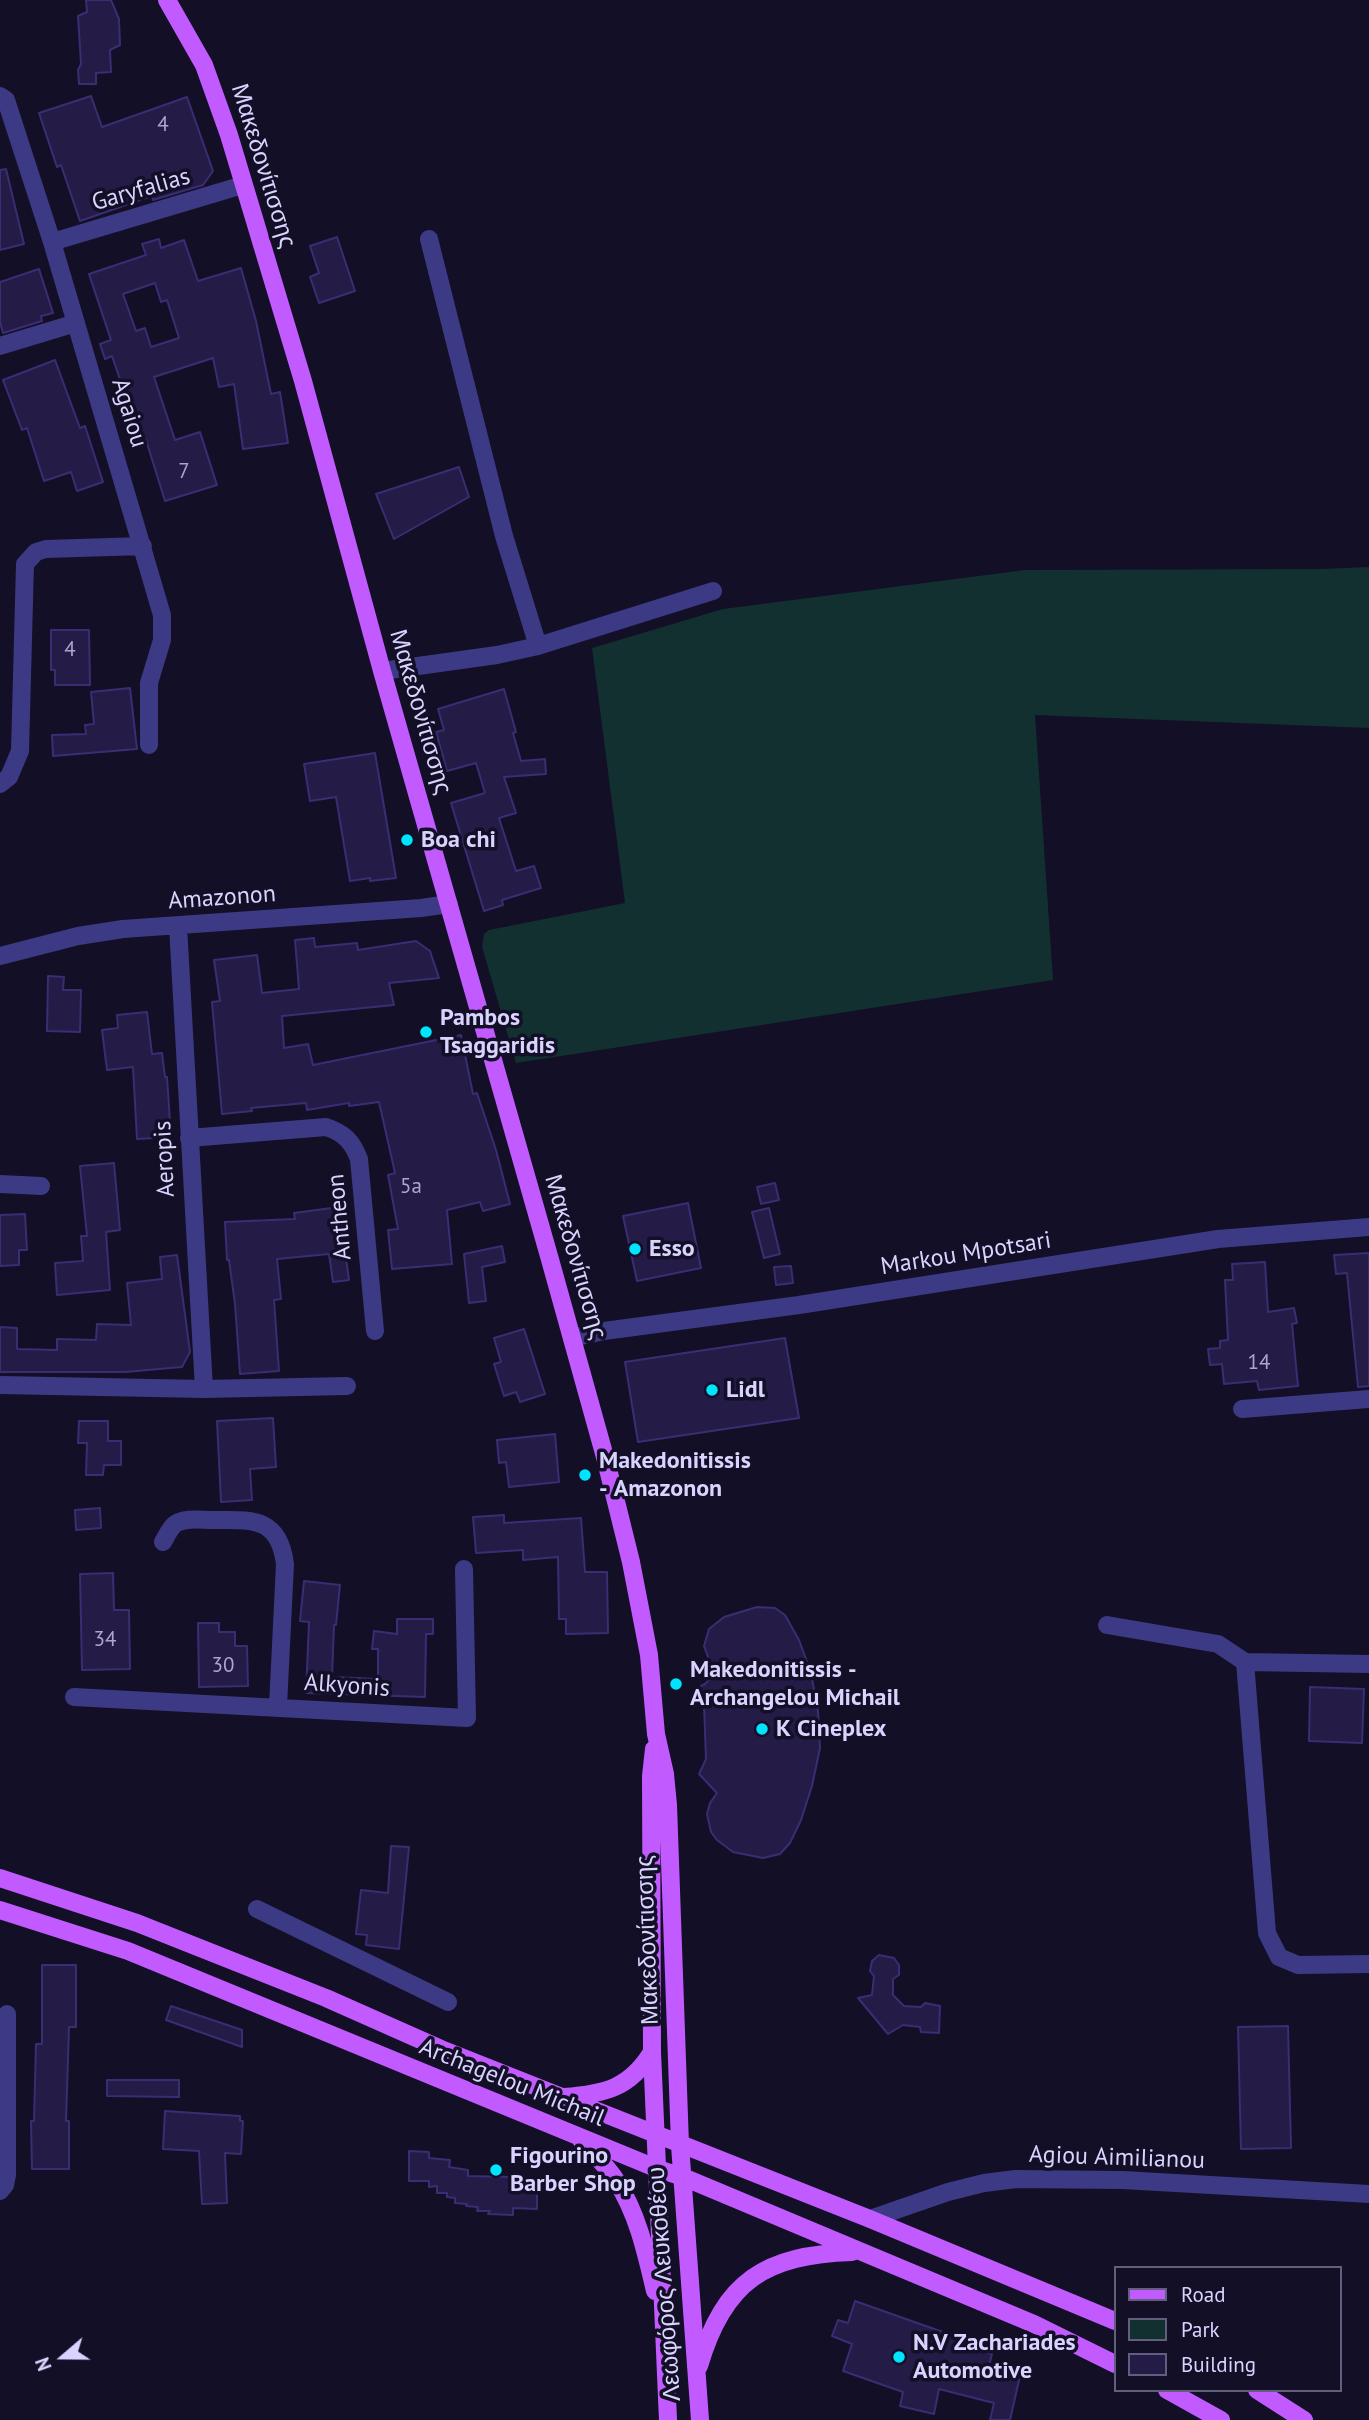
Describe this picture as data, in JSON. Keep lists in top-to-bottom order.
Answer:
{
  "streets": {
    "main road": ["Μακεδονίτισσης", "Archagelou Michail", "Λεωφόρος Λευκοθέου"],
    "street": [
      "Garyfalias",
      "Agaiou",
      "Amazonon",
      "Aeropis",
      "Antheon",
      "Markou Mpotsari",
      "Alkyonis",
      "Agiou Aimilianou"
    ]
  },
  "crossings": [
    ["Μακεδονίτισσης", "Garyfalias"],
    ["Μακεδονίτισσης", "Amazonon"],
    ["Μακεδονίτισσης", "Markou Mpotsari"],
    ["Μακεδονίτισσης", "Archagelou Michail"],
    ["Μακεδονίτισσης", "Λεωφόρος Λευκοθέου"],
    ["Garyfalias", "Agaiou"],
    ["Amazonon", "Aeropis"],
    ["Aeropis", "Antheon"],
    ["Archagelou Michail", "Agiou Aimilianou"],
    ["Archagelou Michail", "Λεωφόρος Λευκοθέου"]
  ],
  "places": [
    "Boa chi",
    "Pambos Tsaggaridis",
    "Esso",
    "Lidl",
    "Makedonitissis - Amazonon",
    "Makedonitissis - Archangelou Michail",
    "K Cineplex",
    "Figourino Barber Shop",
    "N.V Zachariades Automotive"
  ],
  "house_numbers": [
    "4",
    "7",
    "4",
    "5a",
    "14",
    "34",
    "30"
  ],
  "legend": ["Road", "Park", "Building"],
  "north": "left"
}
